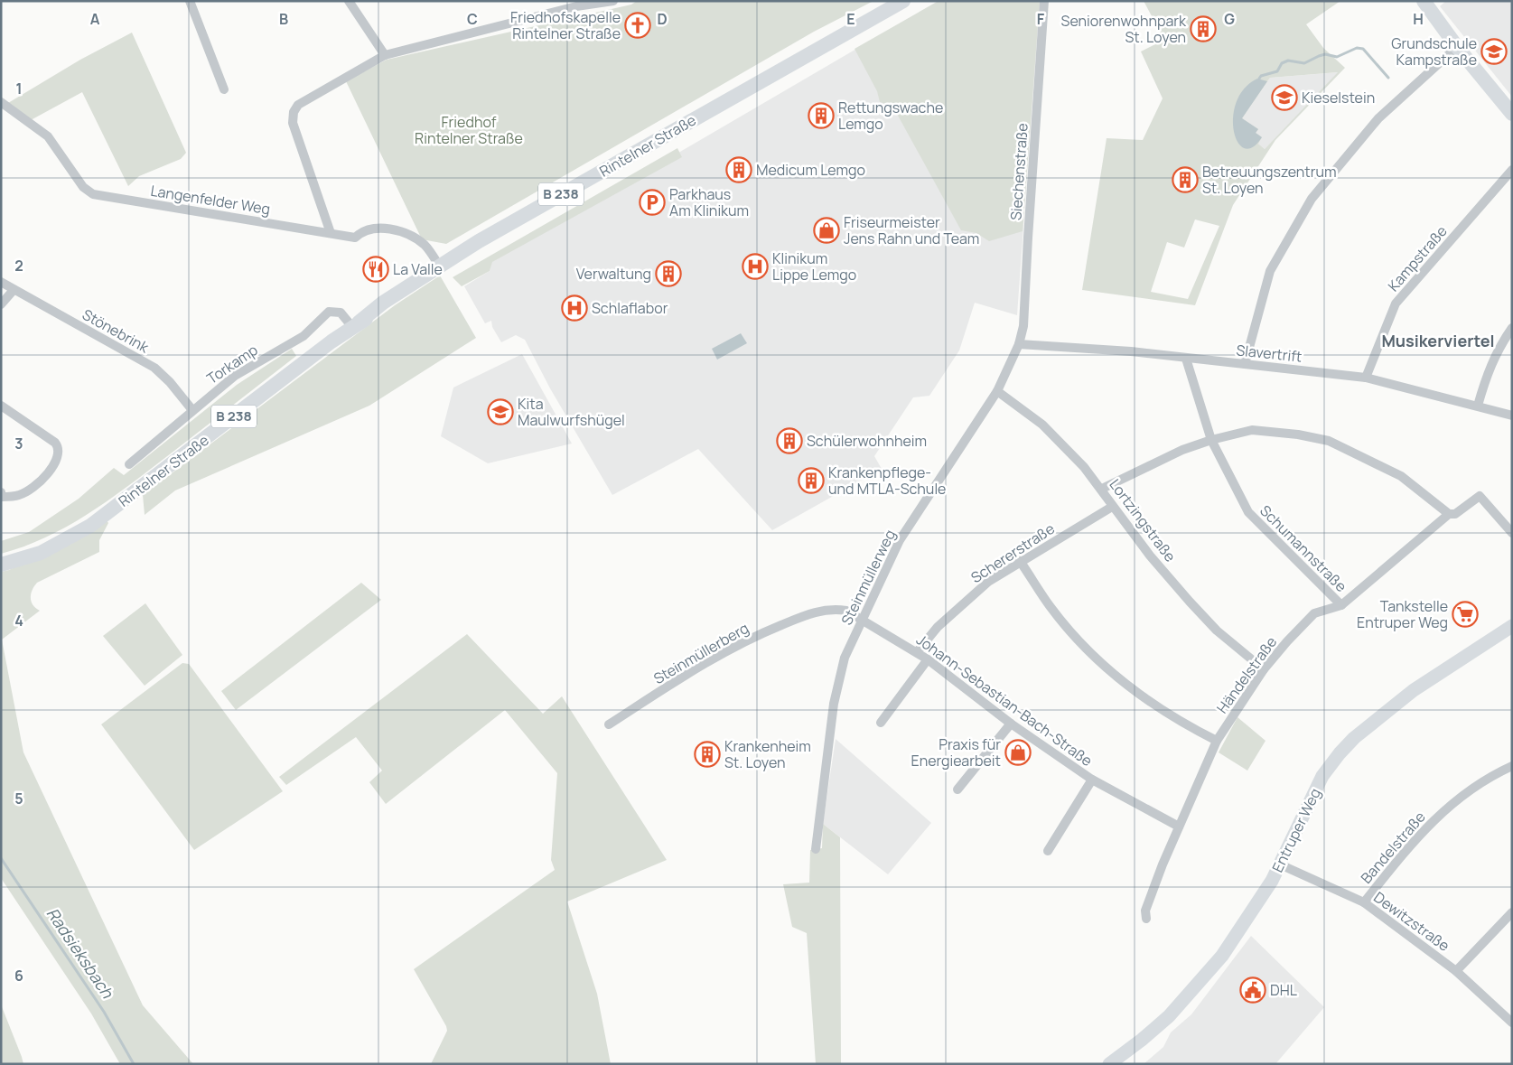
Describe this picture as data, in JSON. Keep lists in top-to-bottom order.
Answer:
{
  "streets": {
    "main road": ["Rintelner Straße", "B 238", "Entruper Weg"],
    "street": [
      "Siechenstraße",
      "Langenfelder Weg",
      "Kampstraße",
      "Stönebrink",
      "Slavertrift",
      "Torkamp",
      "Lortzingstraße",
      "Schumannstraße",
      "Schererstraße",
      "Steinmüllerweg",
      "Steinmüllerberg",
      "Händelstraße",
      "Johann-Sebastian-Bach-Straße",
      "Bandelstraße",
      "Dewitzstraße"
    ]
  },
  "crossings": [
    ["Rintelner Straße", "Langenfelder Weg"],
    ["Rintelner Straße", "Torkamp"],
    ["Siechenstraße", "Slavertrift"],
    ["Siechenstraße", "Steinmüllerweg"],
    ["Kampstraße", "Slavertrift"],
    ["Stönebrink", "Torkamp"],
    ["Slavertrift", "Schumannstraße"],
    ["Slavertrift", "Steinmüllerweg"],
    ["Lortzingstraße", "Schererstraße"],
    ["Lortzingstraße", "Steinmüllerweg"],
    ["Lortzingstraße", "Händelstraße"],
    ["Schumannstraße", "Händelstraße"],
    ["Schererstraße", "Johann-Sebastian-Bach-Straße"],
    ["Steinmüllerweg", "Steinmüllerberg"],
    ["Steinmüllerweg", "Johann-Sebastian-Bach-Straße"],
    ["Steinmüllerberg", "Johann-Sebastian-Bach-Straße"],
    ["Händelstraße", "Johann-Sebastian-Bach-Straße"],
    ["Entruper Weg", "Dewitzstraße"],
    ["Bandelstraße", "Dewitzstraße"]
  ],
  "districts": ["Musikerviertel"],
  "water": ["Radsieksbach"],
  "parks": ["Friedhof Rintelner Straße"],
  "places": {
    "church": ["Friedhofskapelle Rintelner Straße"],
    "building": [
      "Seniorenwohnpark St. Loyen",
      "Rettungswache Lemgo",
      "Medicum Lemgo",
      "Betreuungszentrum St. Loyen",
      "Verwaltung",
      "Schülerwohnheim",
      "Krankenpflege- und MTLA-Schule",
      "Krankenheim St. Loyen"
    ],
    "school or university": ["Grundschule Kampstraße", "Kieselstein", "Kita Maulwurfshügel"],
    "parking": ["Parkhaus Am Klinikum"],
    "shop": ["Friseurmeister Jens Rahn und Team", "Praxis für Energiearbeit"],
    "hospital": ["Klinikum Lippe Lemgo", "Schlaflabor"],
    "restaurant": ["La Valle"],
    "supermarket": ["Tankstelle Entruper Weg"],
    "public building": ["DHL"]
  },
  "grid": {
    "columns": [
      "A",
      "B",
      "C",
      "D",
      "E",
      "F",
      "G",
      "H"
    ],
    "rows": [
      "1",
      "2",
      "3",
      "4",
      "5",
      "6"
    ]
  }
}
